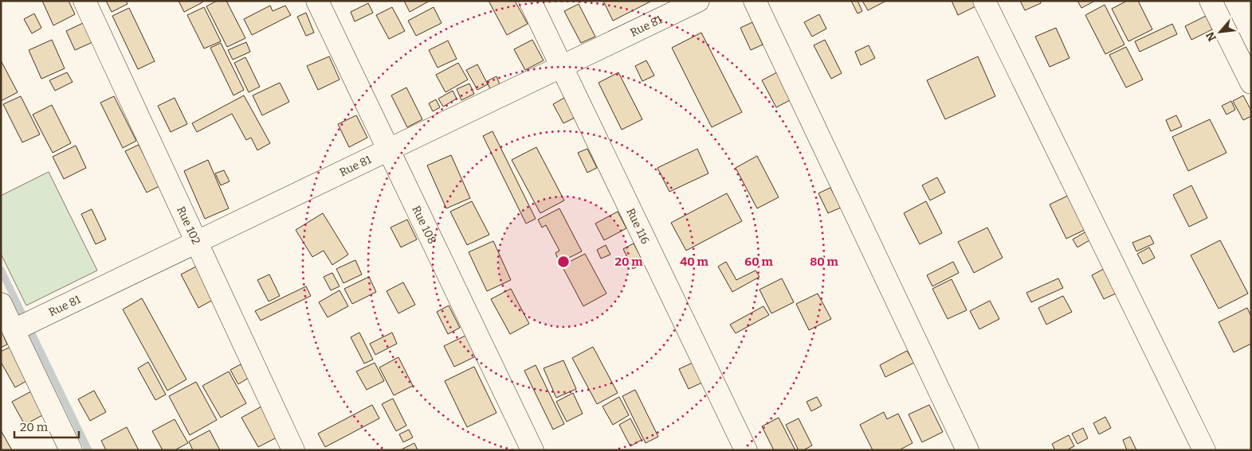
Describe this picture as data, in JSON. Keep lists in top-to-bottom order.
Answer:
{
  "streets": {
    "street": [
      "Rue 81",
      "Rue 102",
      "Rue 108",
      "Rue 116"
    ]
  },
  "crossings": [
    ["Rue 81", "Rue 102"],
    ["Rue 81", "Rue 108"],
    ["Rue 81", "Rue 116"]
  ],
  "scale_bar": "20 m",
  "north": "bottom left",
  "rings": [
    "20 m",
    "40 m",
    "60 m",
    "80 m"
  ]
}
